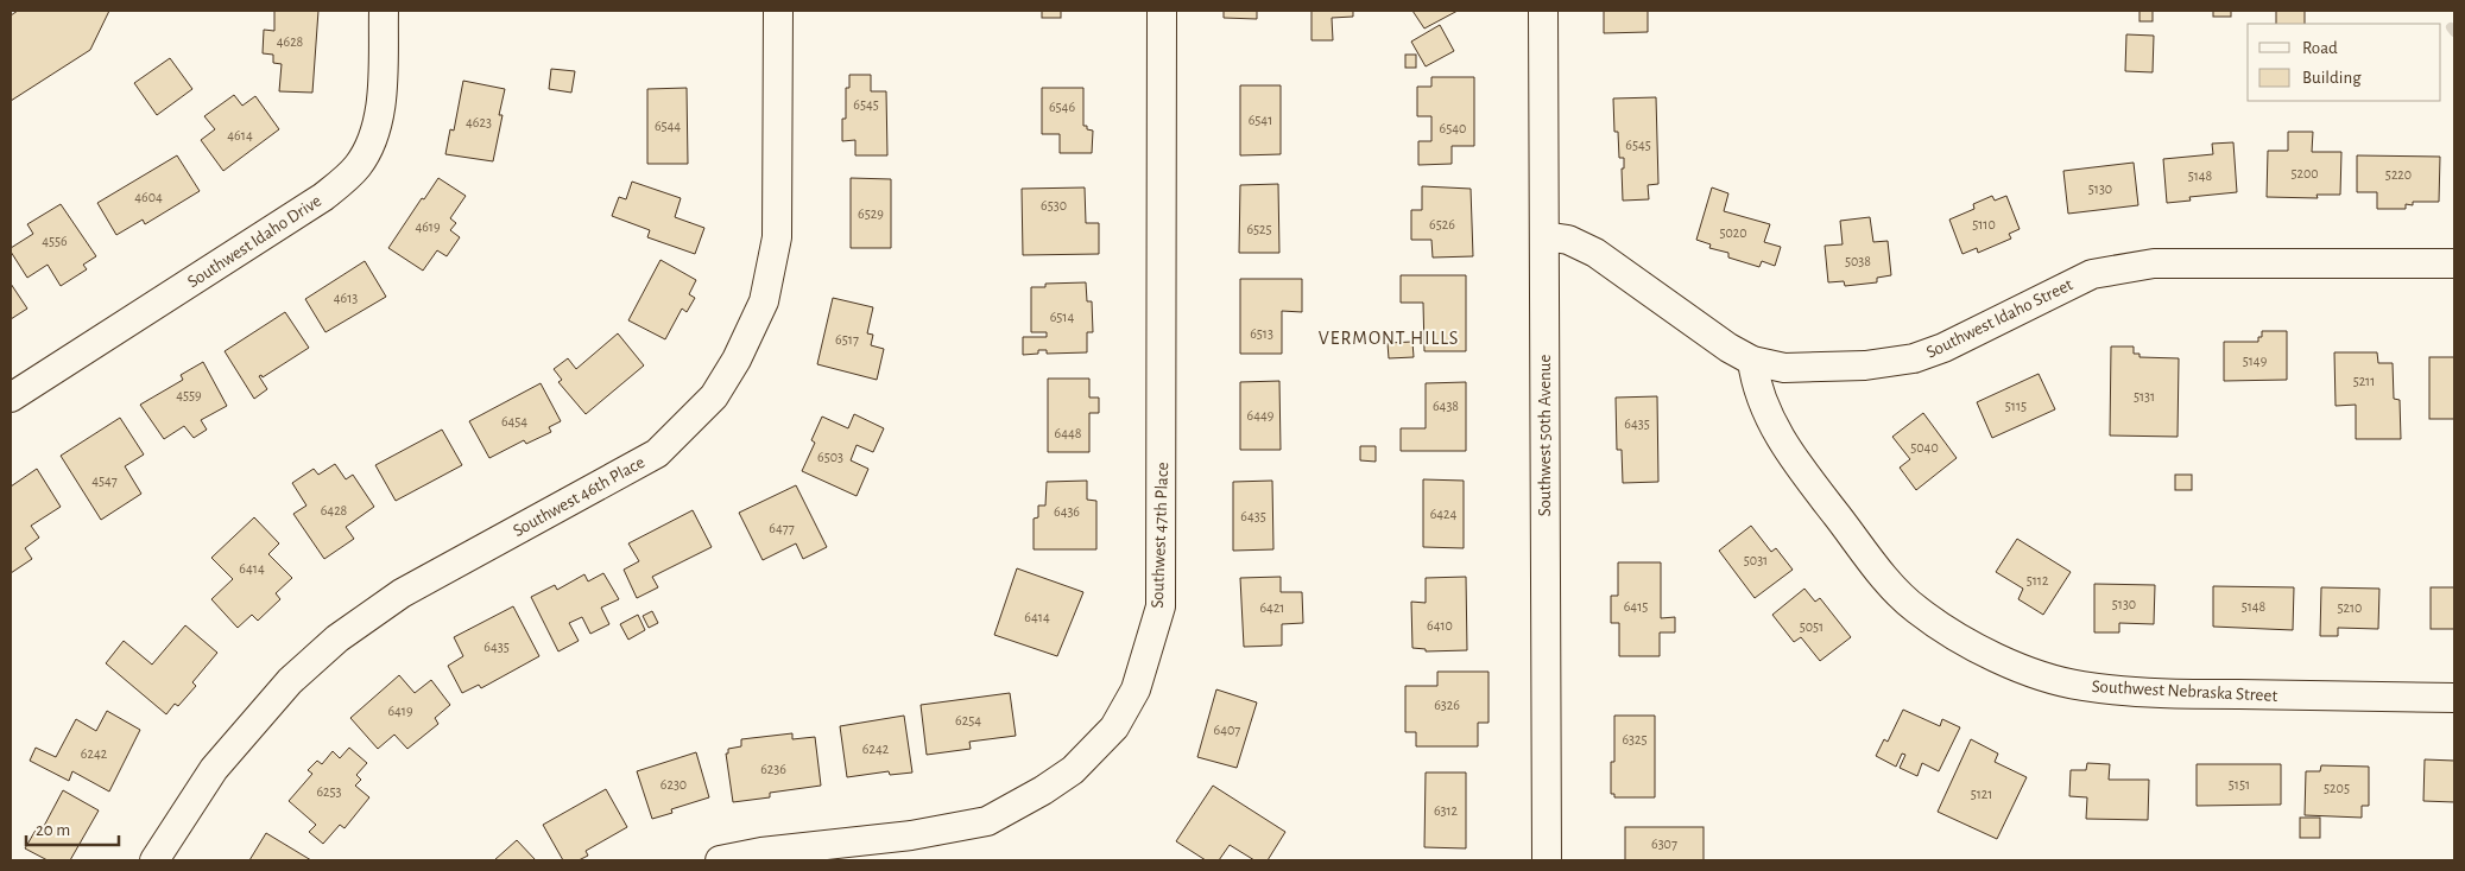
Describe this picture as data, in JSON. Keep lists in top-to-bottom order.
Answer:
{
  "streets": {
    "street": [
      "Southwest Idaho Drive",
      "Southwest Idaho Street",
      "Southwest 50th Avenue",
      "Southwest 46th Place",
      "Southwest 47th Place",
      "Southwest Nebraska Street"
    ]
  },
  "crossings": [
    ["Southwest Idaho Street", "Southwest 50th Avenue"],
    ["Southwest Idaho Street", "Southwest Nebraska Street"]
  ],
  "districts": ["VERMONT HILLS"],
  "house_numbers": [
    "4628",
    "6545",
    "6546",
    "6541",
    "4623",
    "6544",
    "6540",
    "4614",
    "6545",
    "5200",
    "5220",
    "5148",
    "5130",
    "4604",
    "6530",
    "6529",
    "6526",
    "5110",
    "4619",
    "6525",
    "5020",
    "4556",
    "5038",
    "4613",
    "6514",
    "6513",
    "6517",
    "5149",
    "5211",
    "4559",
    "5131",
    "6438",
    "5115",
    "6449",
    "6454",
    "6435",
    "6448",
    "5040",
    "6503",
    "4547",
    "6428",
    "6436",
    "6424",
    "6435",
    "6477",
    "5031",
    "6414",
    "5112",
    "5130",
    "6415",
    "5148",
    "6421",
    "5210",
    "6414",
    "6410",
    "5051",
    "6435",
    "6326",
    "6419",
    "6254",
    "6407",
    "6325",
    "6242",
    "6242",
    "6236",
    "6230",
    "5151",
    "5205",
    "6253",
    "5121",
    "6312",
    "6307"
  ],
  "legend": ["Road", "Building"],
  "scale_bar": "20 m"
}
